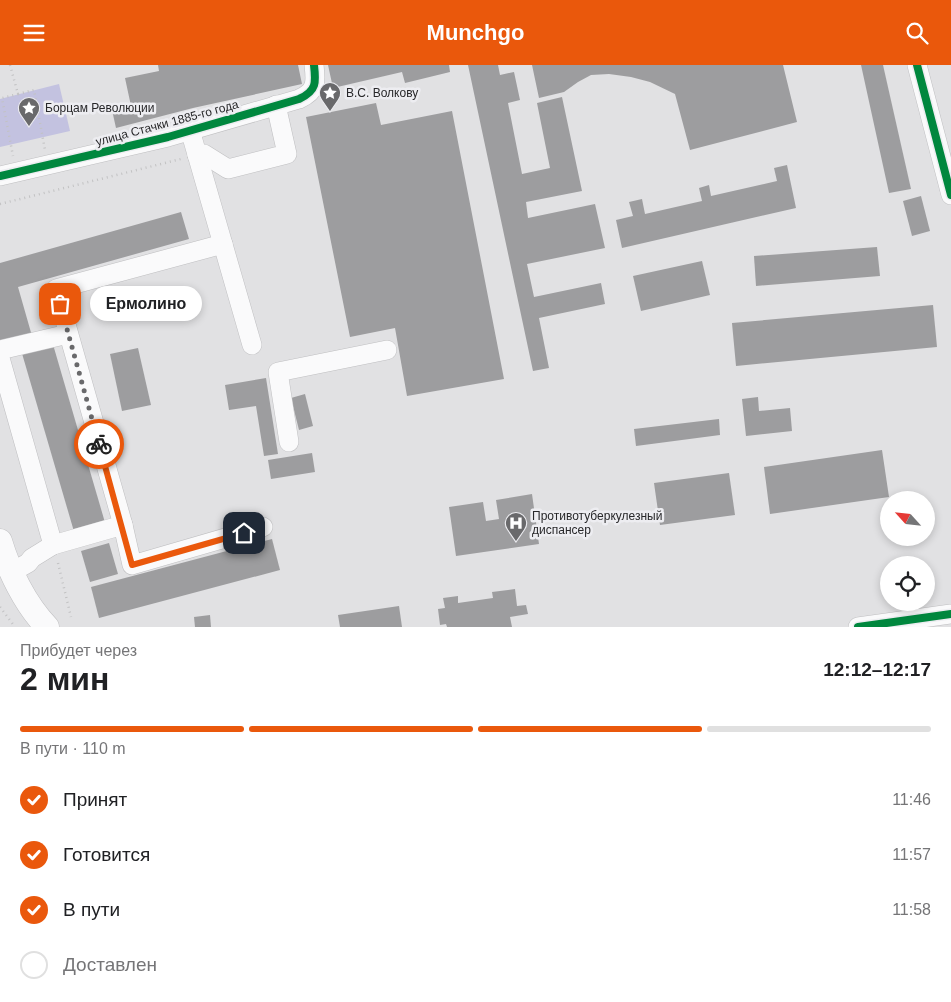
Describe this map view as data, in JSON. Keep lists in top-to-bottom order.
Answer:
{
  "streets": {
    "street": ["улица Стачки 1885-го года"]
  },
  "places": {
    "place": ["В.С. Волкову", "Борцам Революции"],
    "other": ["Ермолино"],
    "hospital": ["Противотуберкулезный диспансер"]
  },
  "north": "top left",
  "page": {
    "header": "Munchgo",
    "bubble": "Ермолино",
    "heading": ["2 мин", "Прибудет через", "12:12–12:17"],
    "bar": "В пути · 110 m",
    "list": [
      ["Принят", "11:46"],
      ["Готовится", "11:57"],
      ["В пути", "11:58"],
      "Доставлен"
    ]
  }
}
